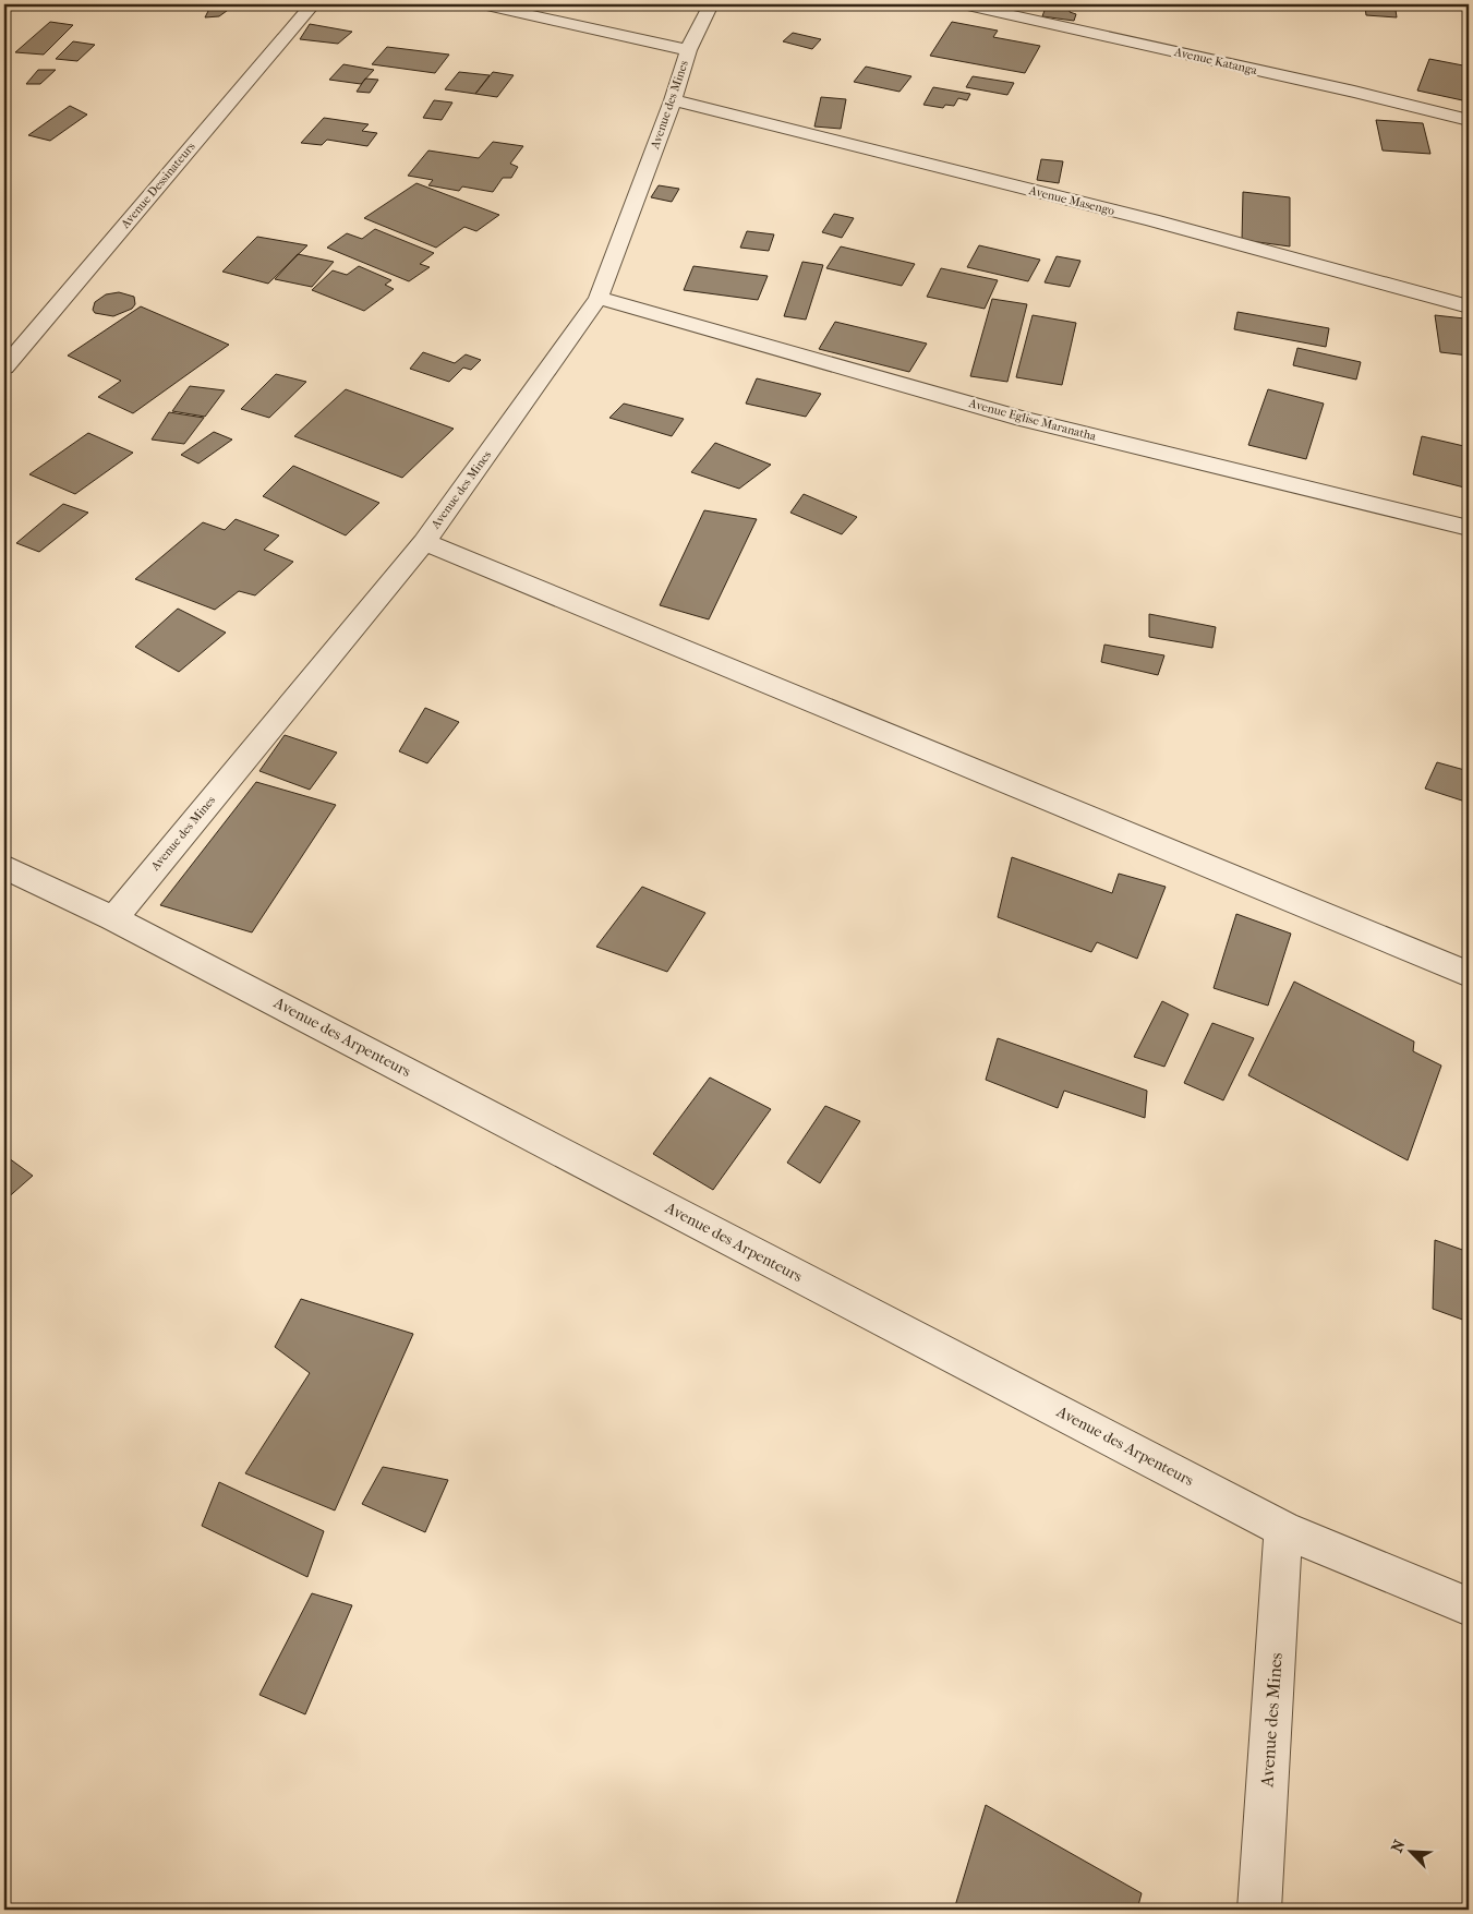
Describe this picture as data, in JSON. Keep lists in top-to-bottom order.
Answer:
{
  "streets": {
    "street": [
      "Avenue Katanga",
      "Avenue des Mines",
      "Avenue Dessinateurs",
      "Avenue Masengo",
      "Avenue Eglise Maranatha",
      "Avenue des Arpenteurs"
    ]
  },
  "crossings": [
    ["Avenue des Mines", "Avenue Masengo"],
    ["Avenue des Mines", "Avenue Eglise Maranatha"],
    ["Avenue des Mines", "Avenue des Arpenteurs"]
  ],
  "north": "top left"
}
